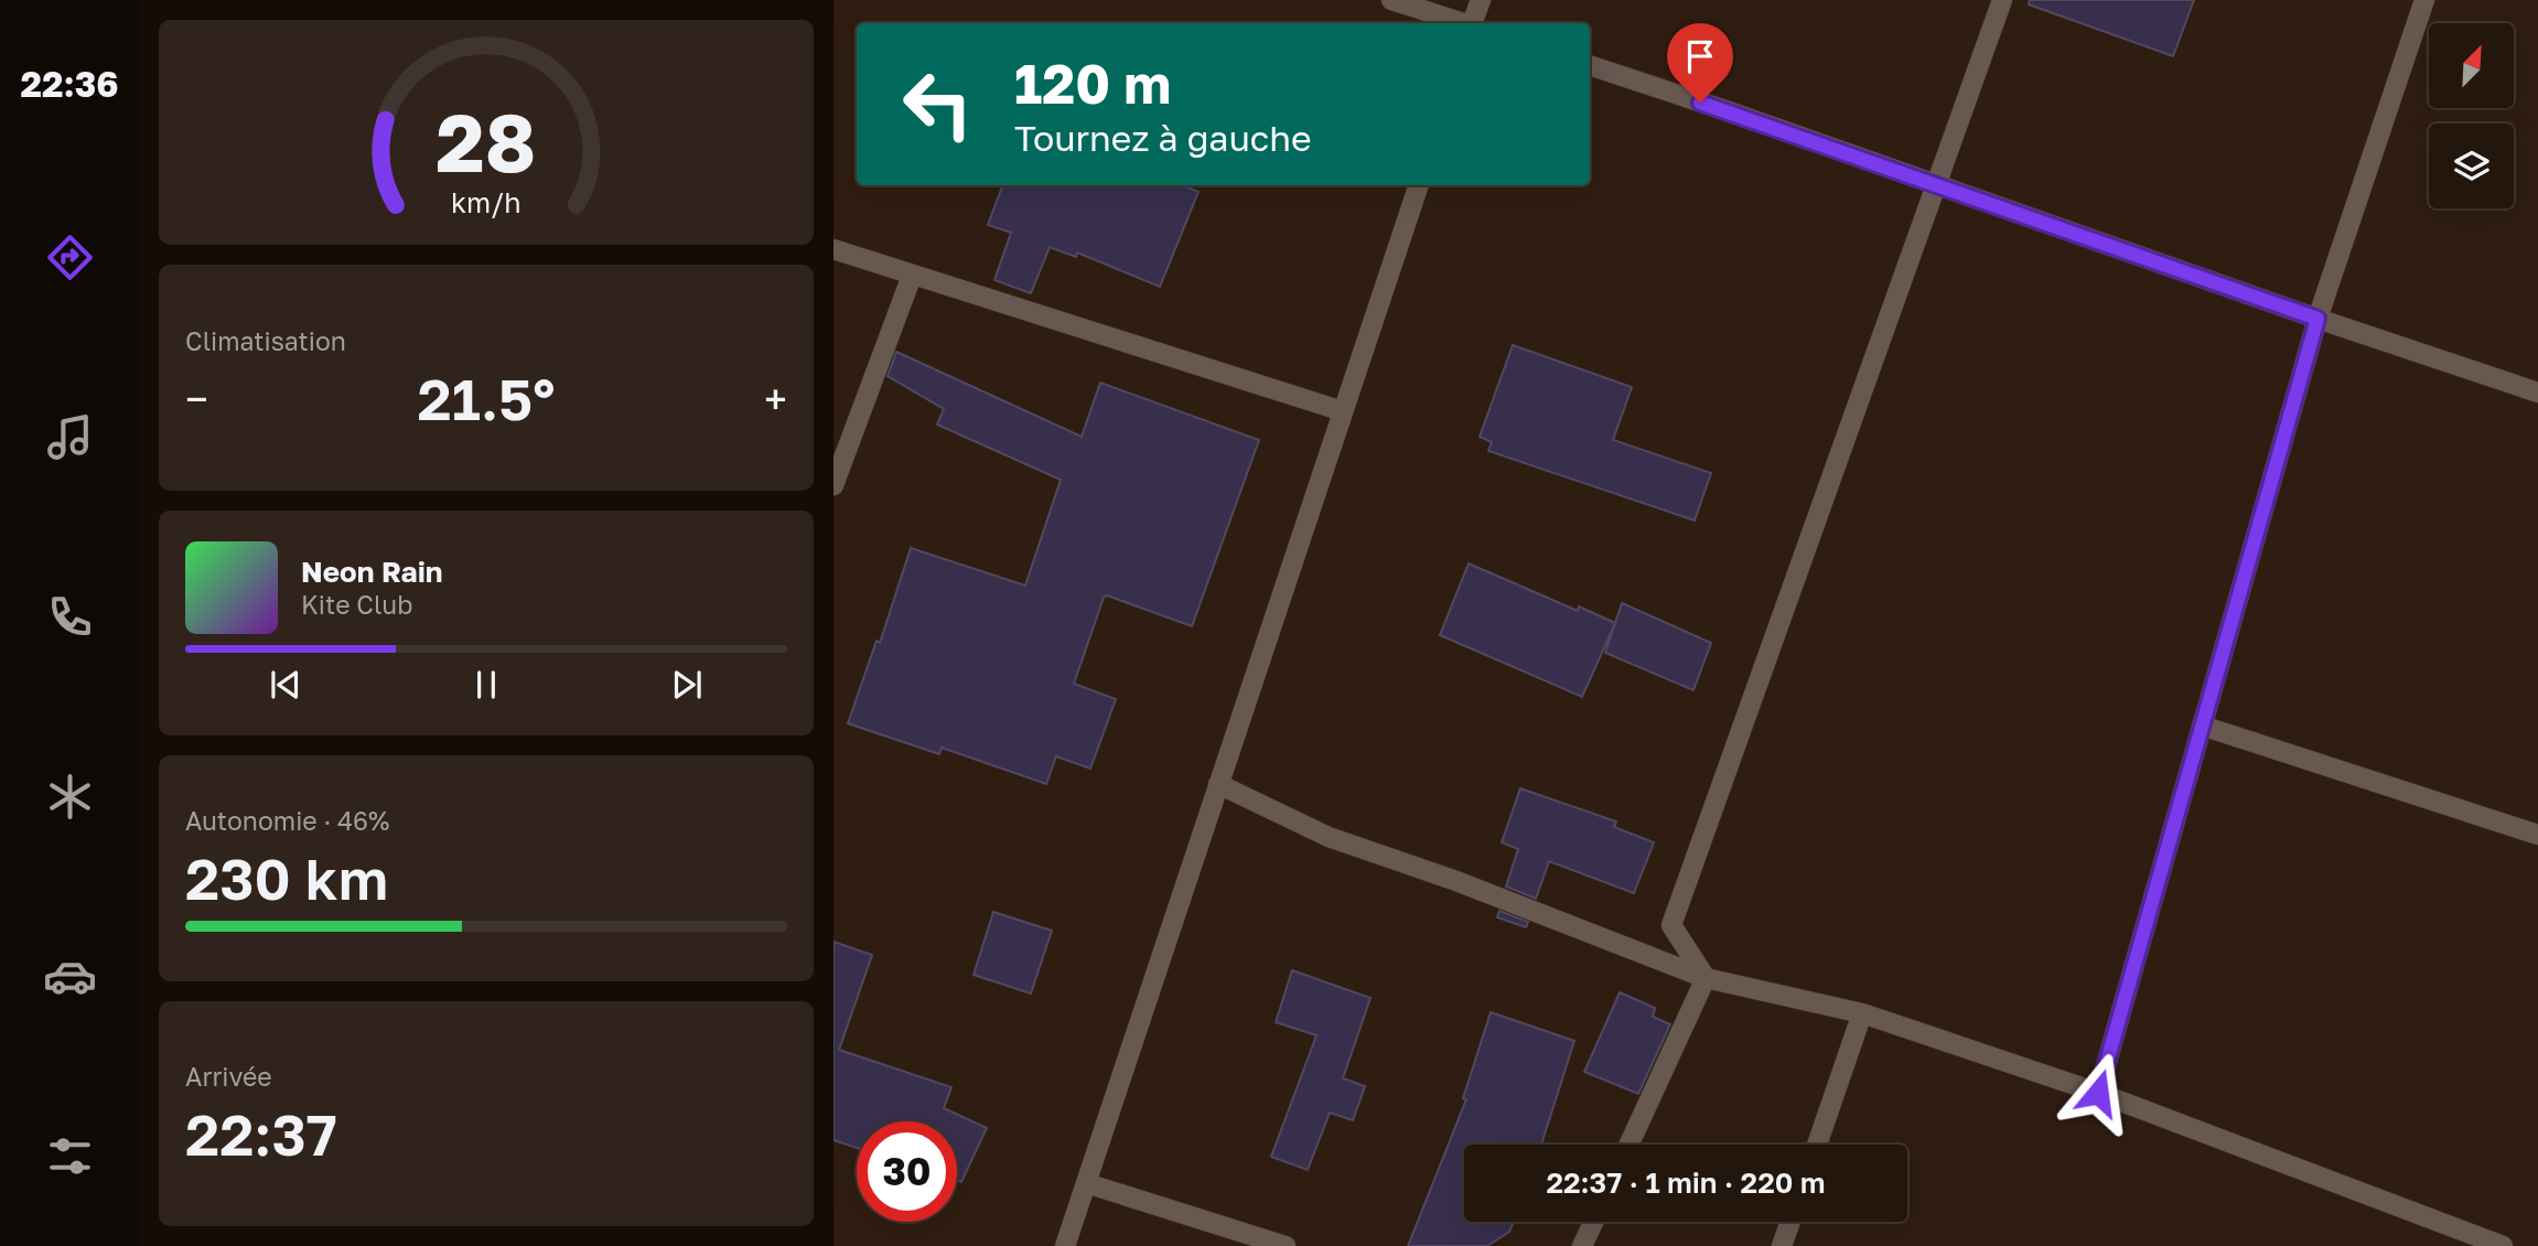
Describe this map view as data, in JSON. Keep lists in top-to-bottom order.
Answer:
{
  "north": "top right",
  "page": {
    "tabs": "22:36",
    "turn": ["120 m", "Tournez à gauche"],
    "tile": [
      "Climatisation",
      ["Autonomie · 46%", "230 km"],
      ["Arrivée", "22:37"]
    ],
    "heat": ["−", "21.5°", "+"],
    "song": ["Neon Rain", "Kite Club"],
    "limit": "30",
    "trip": "22:37 · 1 min · 220 m",
    "gauge": ["28", "km/h"]
  }
}
